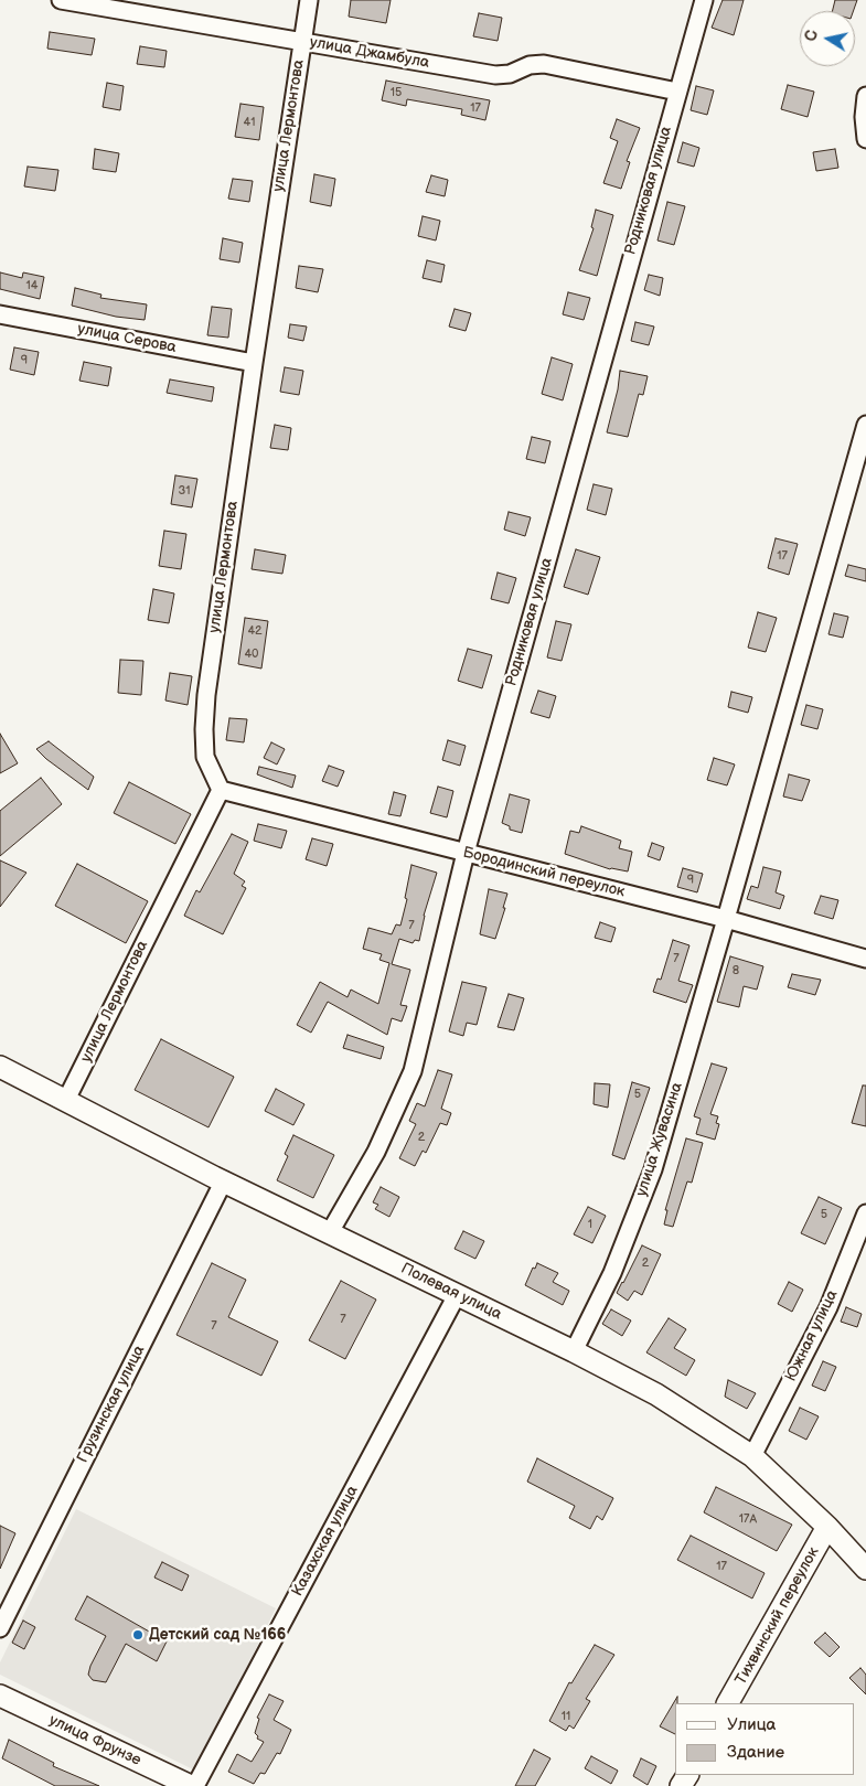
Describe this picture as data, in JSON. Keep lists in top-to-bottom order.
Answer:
{
  "streets": {
    "street": [
      "улица Джамбула",
      "улица Лермонтова",
      "Родниковая улица",
      "улица Серова",
      "Бородинский переулок",
      "улица Жувасина",
      "Полевая улица",
      "Южная улица",
      "Грузинская улица",
      "Казахская улица",
      "Тихвинский переулок",
      "улица Фрунзе"
    ]
  },
  "crossings": [
    ["улица Джамбула", "улица Лермонтова"],
    ["улица Джамбула", "Родниковая улица"],
    ["улица Лермонтова", "улица Серова"],
    ["улица Лермонтова", "Бородинский переулок"],
    ["улица Лермонтова", "Полевая улица"],
    ["Родниковая улица", "Бородинский переулок"],
    ["Родниковая улица", "Полевая улица"],
    ["Бородинский переулок", "улица Жувасина"],
    ["улица Жувасина", "Полевая улица"],
    ["Полевая улица", "Южная улица"],
    ["Полевая улица", "Грузинская улица"],
    ["Полевая улица", "Казахская улица"],
    ["Полевая улица", "Тихвинский переулок"]
  ],
  "places": ["Детский сад №166"],
  "house_numbers": [
    "15",
    "17",
    "41",
    "14",
    "9",
    "31",
    "17",
    "42",
    "40",
    "9",
    "7",
    "7",
    "8",
    "5",
    "2",
    "5",
    "1",
    "2",
    "7",
    "7",
    "17А",
    "17",
    "11"
  ],
  "legend": ["Улица", "Здание"],
  "north": "left"
}
